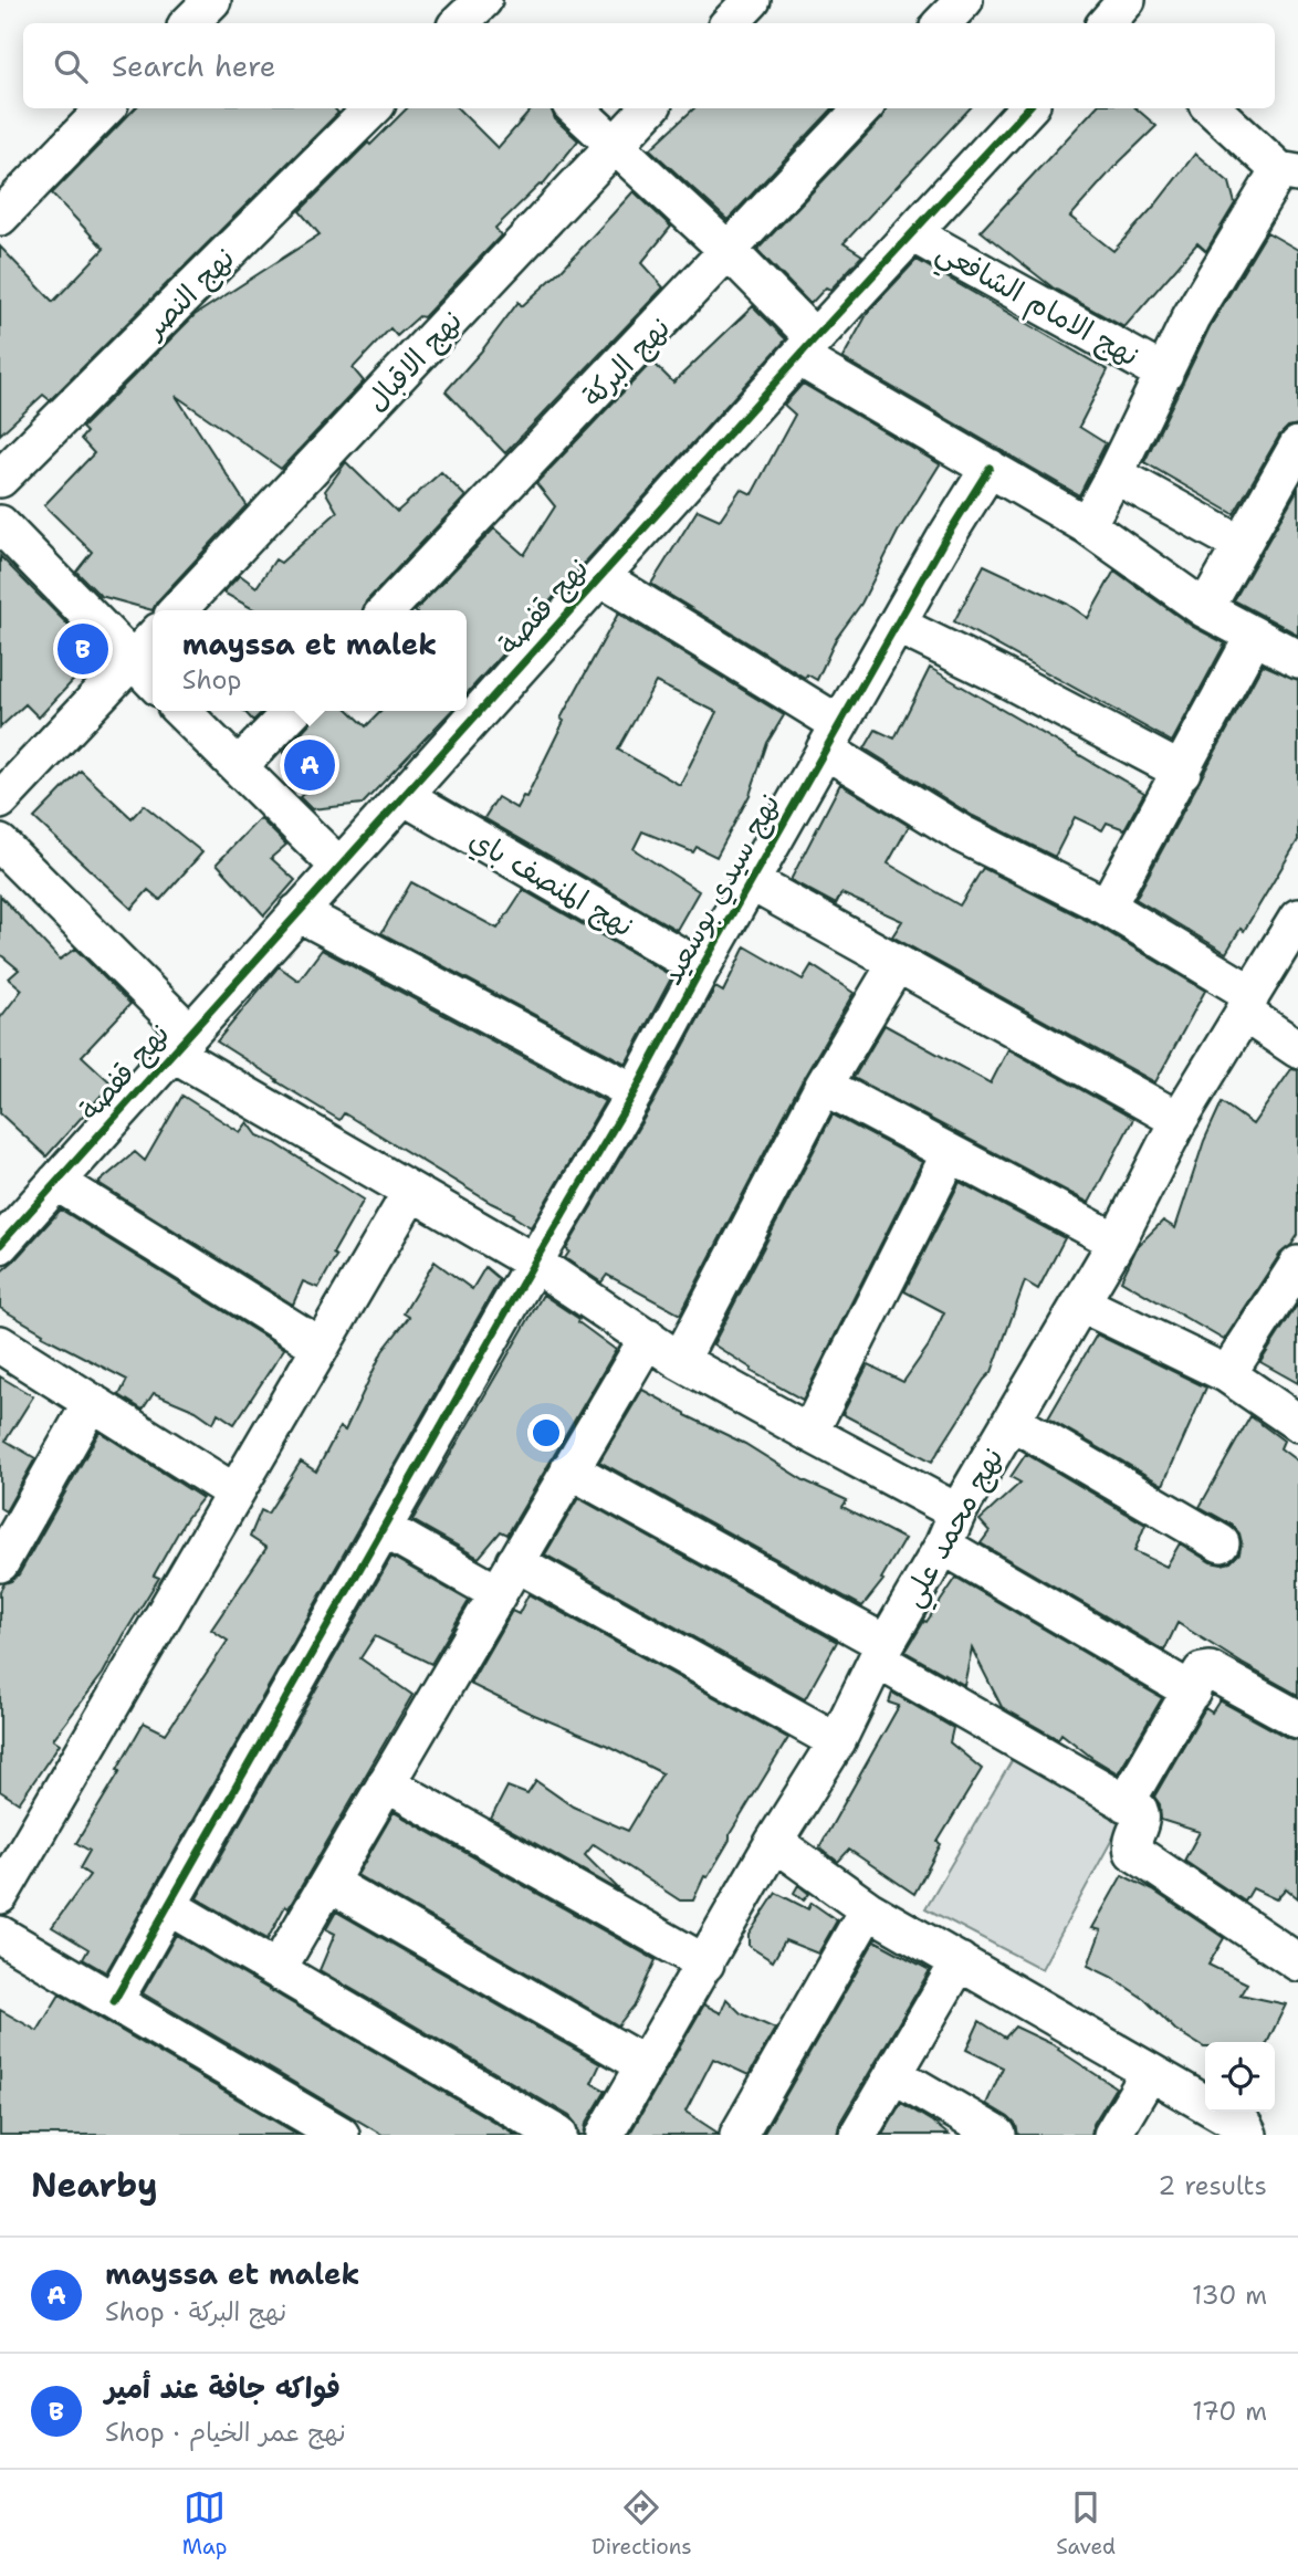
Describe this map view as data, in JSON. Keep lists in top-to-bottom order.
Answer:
{
  "streets": {
    "street": [
      "نهج النصر",
      "نهج الامام الشافعي",
      "نهج الاقبال",
      "نهج البركة",
      "نهج قفصة",
      "نهج المنصف باي",
      "نهج سيدي بوسعيد",
      "نهج محمد علي"
    ]
  },
  "crossings": [
    ["نهج الامام الشافعي", "نهج قفصة"],
    ["نهج قفصة", "نهج المنصف باي"],
    ["نهج المنصف باي", "نهج سيدي بوسعيد"]
  ],
  "page": {
    "search": "Search here",
    "popup": ["mayssa et malek", "Shop"],
    "pins": ["B", "A"],
    "heading": ["Nearby", "2 results"],
    "list": [
      {
        "mark": "A",
        "name": "mayssa et malek",
        "note": "Shop · نهج البركة",
        "value": "130 m"
      },
      {
        "mark": "B",
        "name": "فواكه جافة عند أمير",
        "note": "Shop · نهج عمر الخيام",
        "value": "170 m"
      }
    ],
    "nav": ["Map", "Directions", "Saved"]
  }
}
